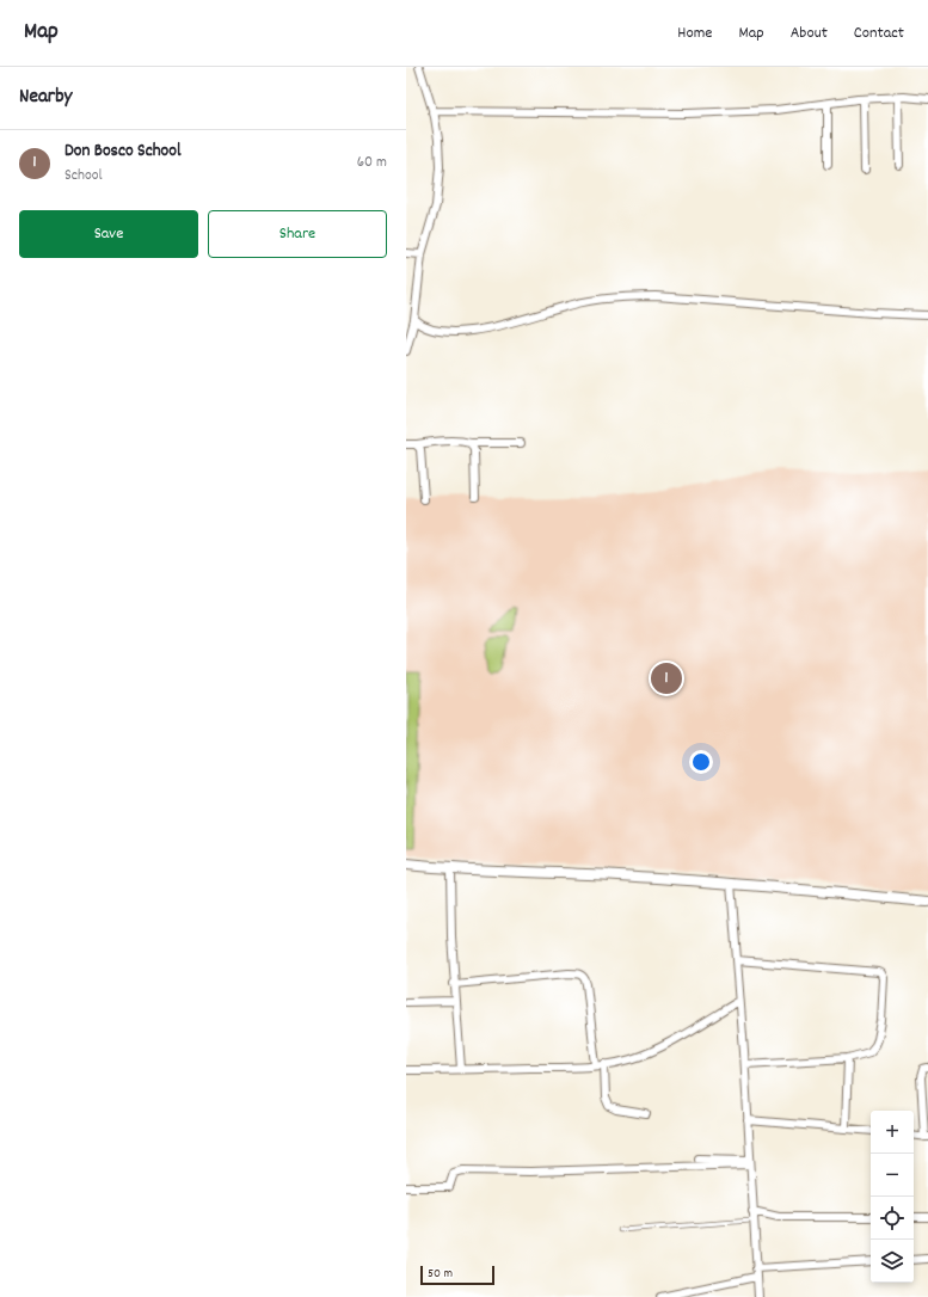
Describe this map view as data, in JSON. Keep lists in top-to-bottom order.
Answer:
{
  "scale_bar": "50 m",
  "page": {
    "header": "Map",
    "nav": [
      "Home",
      "Map",
      "About",
      "Contact"
    ],
    "heading": "Nearby",
    "list": [
      {
        "mark": "1",
        "name": "Don Bosco School",
        "note": "School",
        "value": "60 m"
      }
    ],
    "buttons": ["Save", "Share"],
    "pins": "1",
    "map_buttons": ["+", "−"],
    "scale": "50 m"
  }
}
